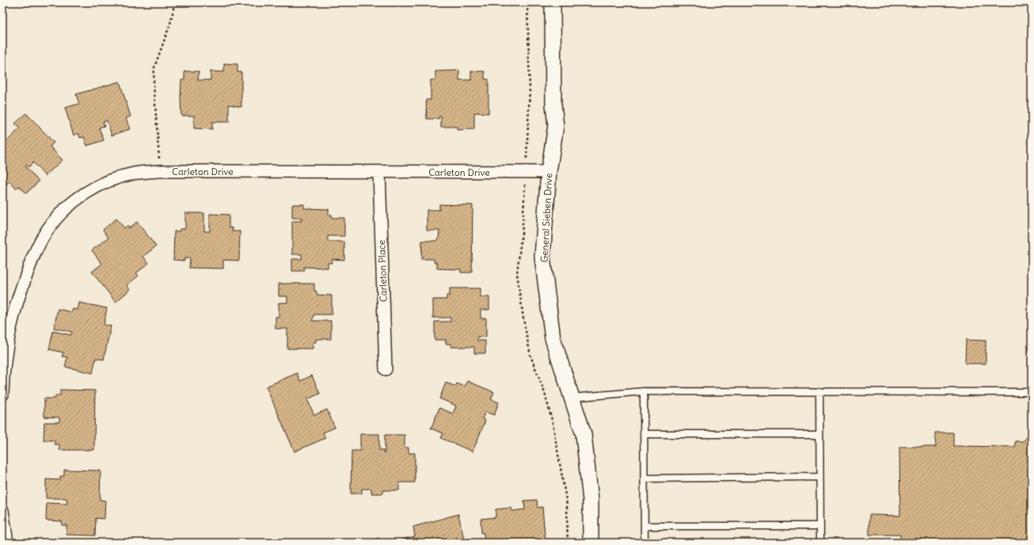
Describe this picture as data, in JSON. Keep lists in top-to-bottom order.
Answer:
{
  "streets": {
    "street": ["Carleton Drive", "General Sieben Drive", "Carleton Place"]
  },
  "crossings": [
    ["Carleton Drive", "General Sieben Drive"],
    ["Carleton Drive", "Carleton Place"]
  ]
}
